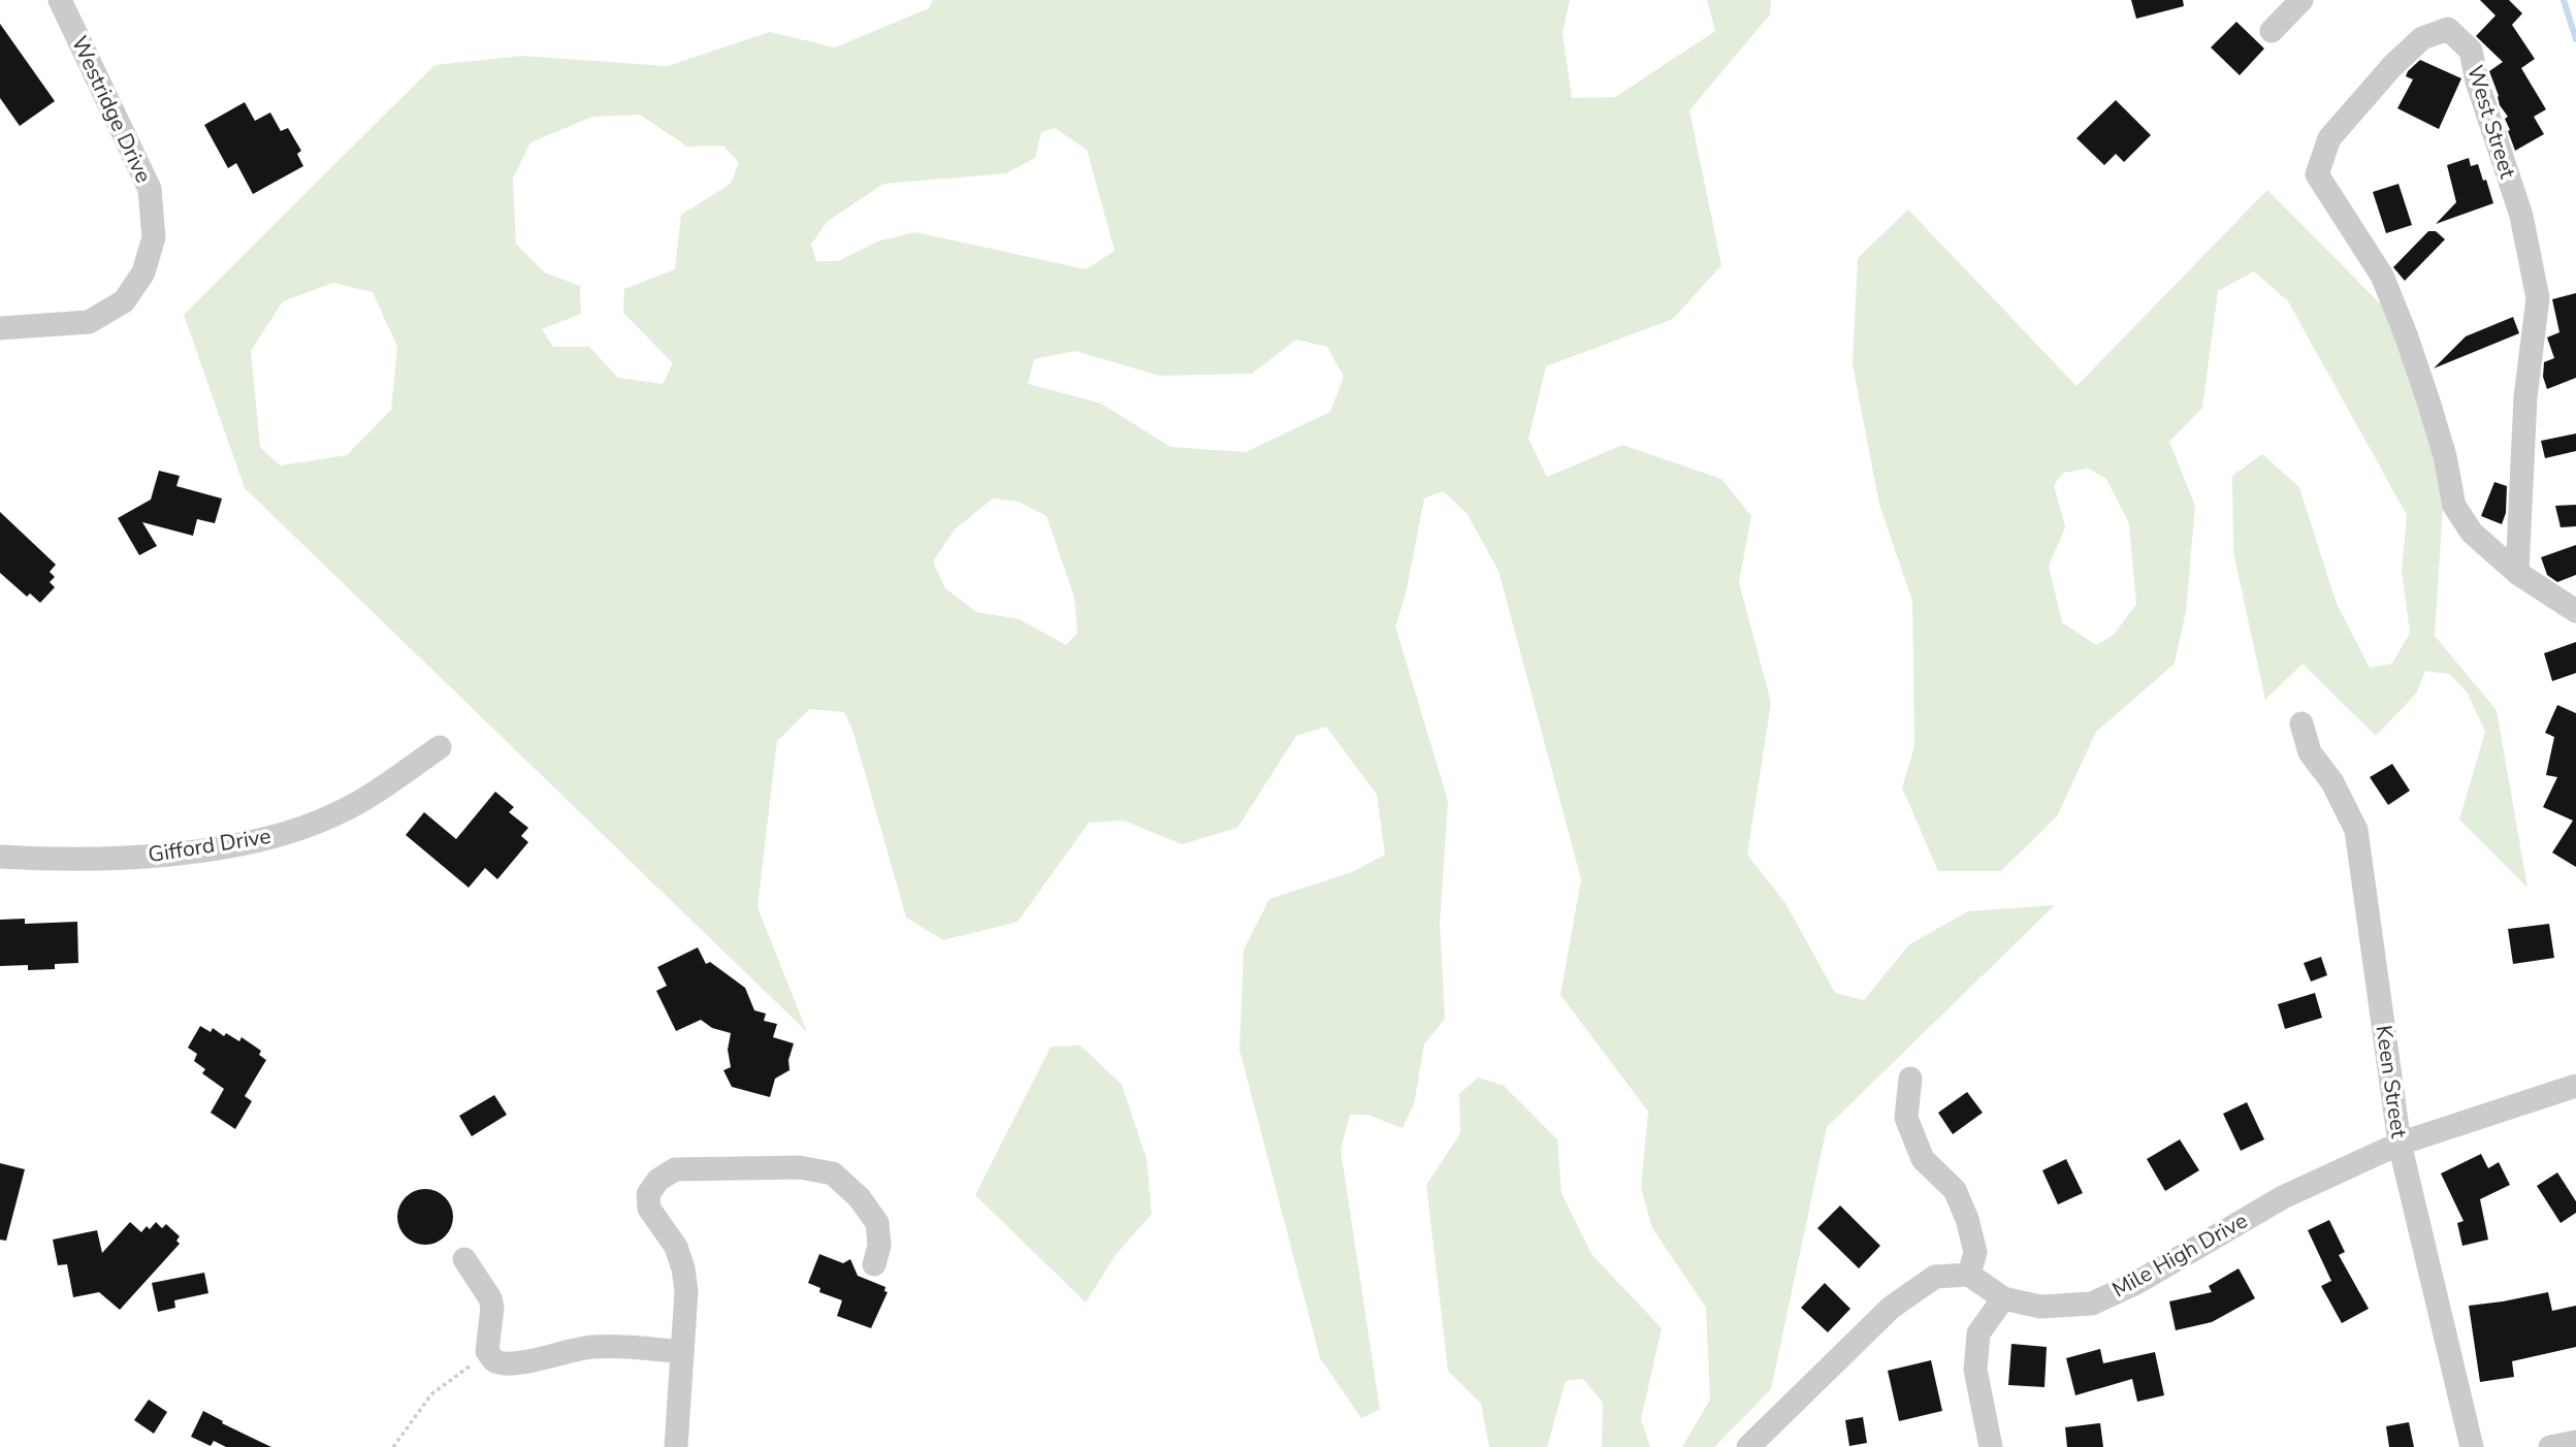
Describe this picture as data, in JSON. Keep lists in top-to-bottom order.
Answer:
{
  "streets": {
    "street": [
      "Westridge Drive",
      "West Street",
      "Gifford Drive",
      "Keen Street",
      "Mile High Drive"
    ]
  },
  "crossings": [
    ["Keen Street", "Mile High Drive"]
  ]
}
